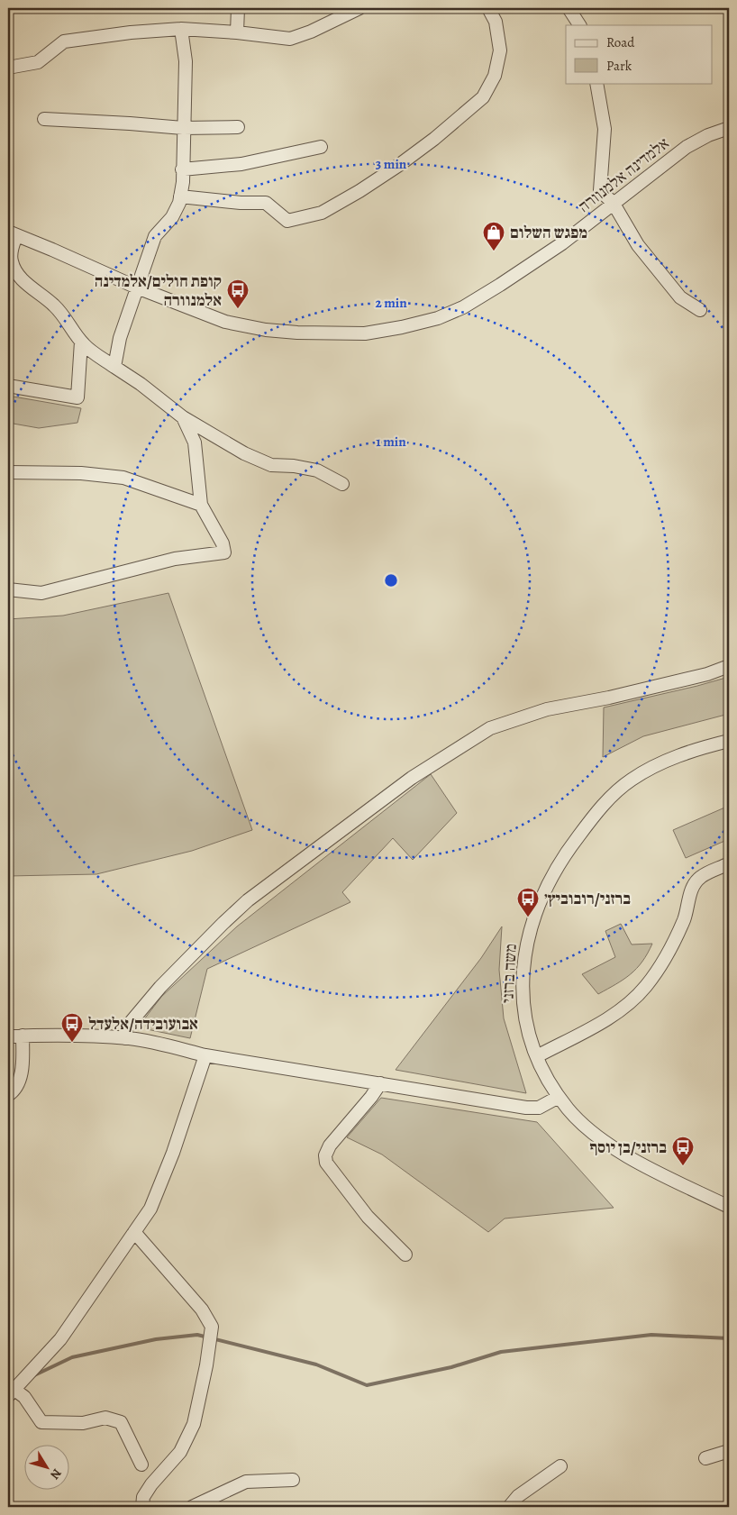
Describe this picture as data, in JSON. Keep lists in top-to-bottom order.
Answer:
{
  "streets": {
    "street": ["אלמדינה אלמנוורה", "משה ברזני"]
  },
  "places": {
    "shop": ["מפגש השלום"],
    "bus stop": [
      "קופת חולים/אלמדינה אלמנוורה",
      "ברזני/רובוביץ׳",
      "אבועובידה/אלעדל",
      "ברזני/בן יוסף"
    ]
  },
  "legend": ["Road", "Park"],
  "north": "bottom right",
  "rings": ["3 min", "2 min", "1 min"]
}
